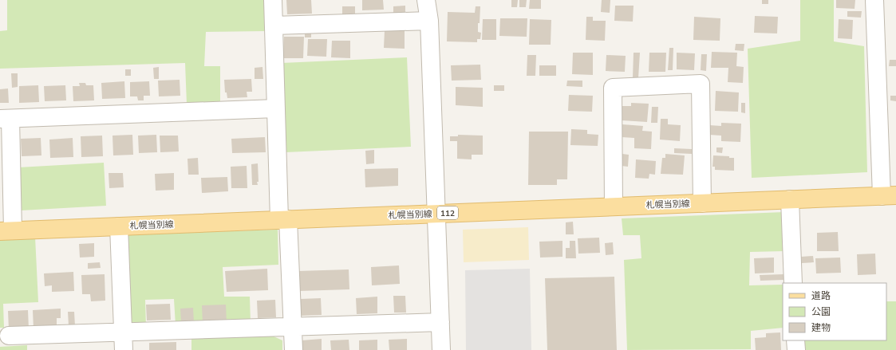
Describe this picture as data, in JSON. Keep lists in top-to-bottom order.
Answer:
{
  "streets": {
    "main road": ["札幌当別線", "112"]
  },
  "legend": ["道路", "公園", "建物"]
}
